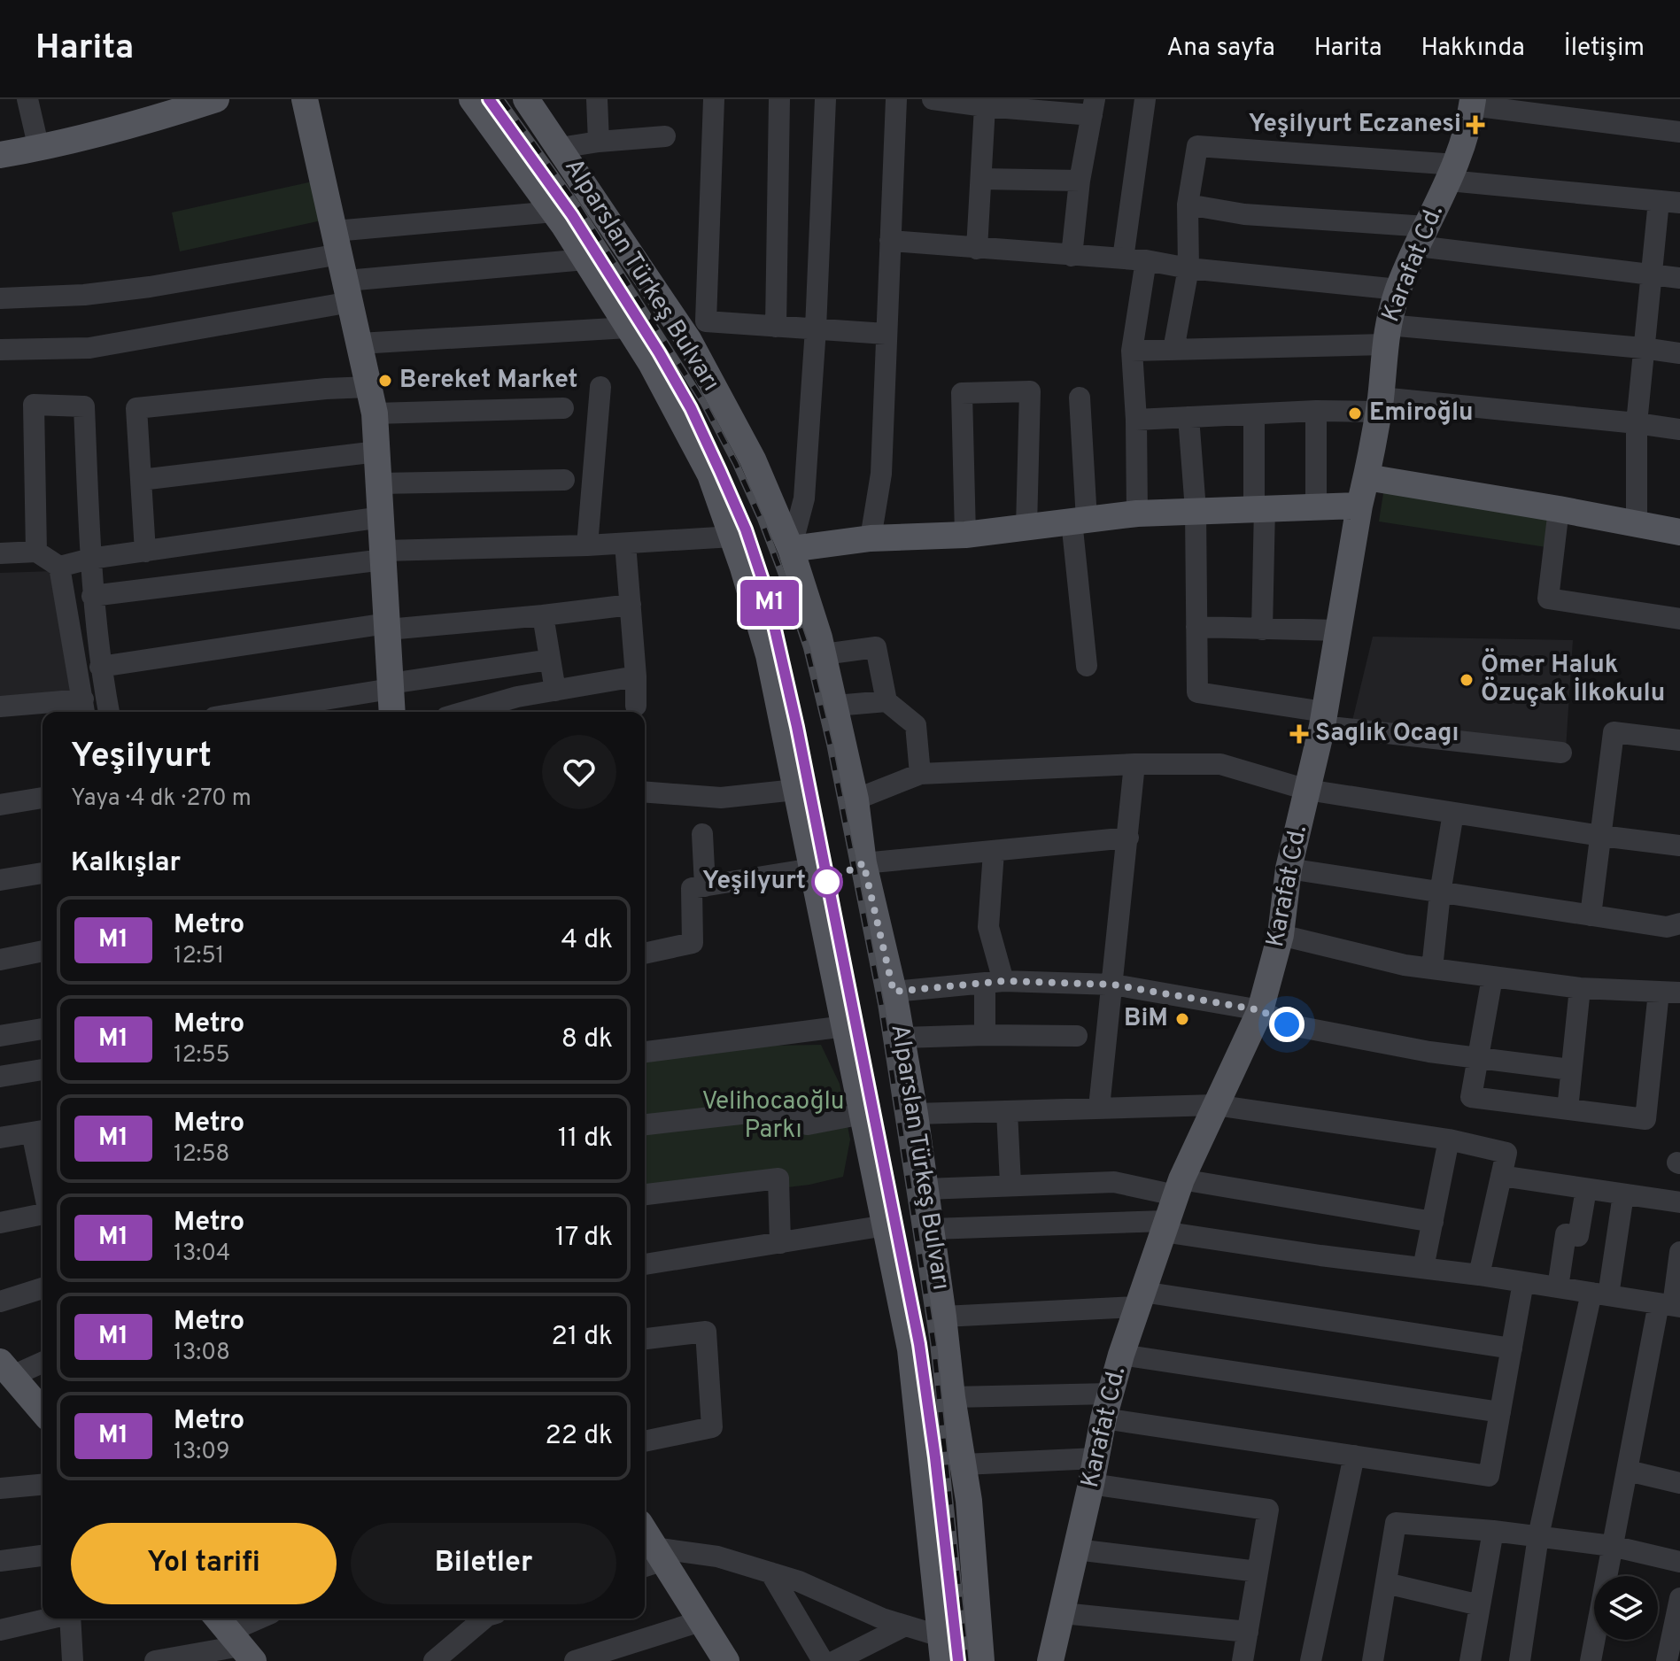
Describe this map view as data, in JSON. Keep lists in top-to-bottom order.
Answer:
{
  "streets": {
    "main road": ["Karafat Cd.", "Alparslan Türkeş Bulvarı"]
  },
  "parks": ["Velihocaoğlu Parkı"],
  "places": {
    "health": ["Yeşilyurt Eczanesi", "Saglık Ocagı"],
    "other": [
      "Bereket Market",
      "Emiroğlu",
      "Ömer Haluk Özuçak İlkokulu",
      "Yeşilyurt",
      "BiM"
    ]
  },
  "lines": ["metro line M1"],
  "page": {
    "header": "Harita",
    "nav": [
      "Ana sayfa",
      "Harita",
      "Hakkında",
      "İletişim"
    ],
    "on_map": "M1",
    "heading": [
      ["Yeşilyurt", "Yaya · 4 dk · 270 m"],
      "Kalkışlar"
    ],
    "list": [
      {
        "mark": "M1",
        "name": "Metro",
        "note": "12:51",
        "value": "4 dk"
      },
      {
        "mark": "M1",
        "name": "Metro",
        "note": "12:55",
        "value": "8 dk"
      },
      {
        "mark": "M1",
        "name": "Metro",
        "note": "12:58",
        "value": "11 dk"
      },
      {
        "mark": "M1",
        "name": "Metro",
        "note": "13:04",
        "value": "17 dk"
      },
      {
        "mark": "M1",
        "name": "Metro",
        "note": "13:08",
        "value": "21 dk"
      },
      {
        "mark": "M1",
        "name": "Metro",
        "note": "13:09",
        "value": "22 dk"
      }
    ],
    "buttons": ["Yol tarifi", "Biletler"]
  }
}
